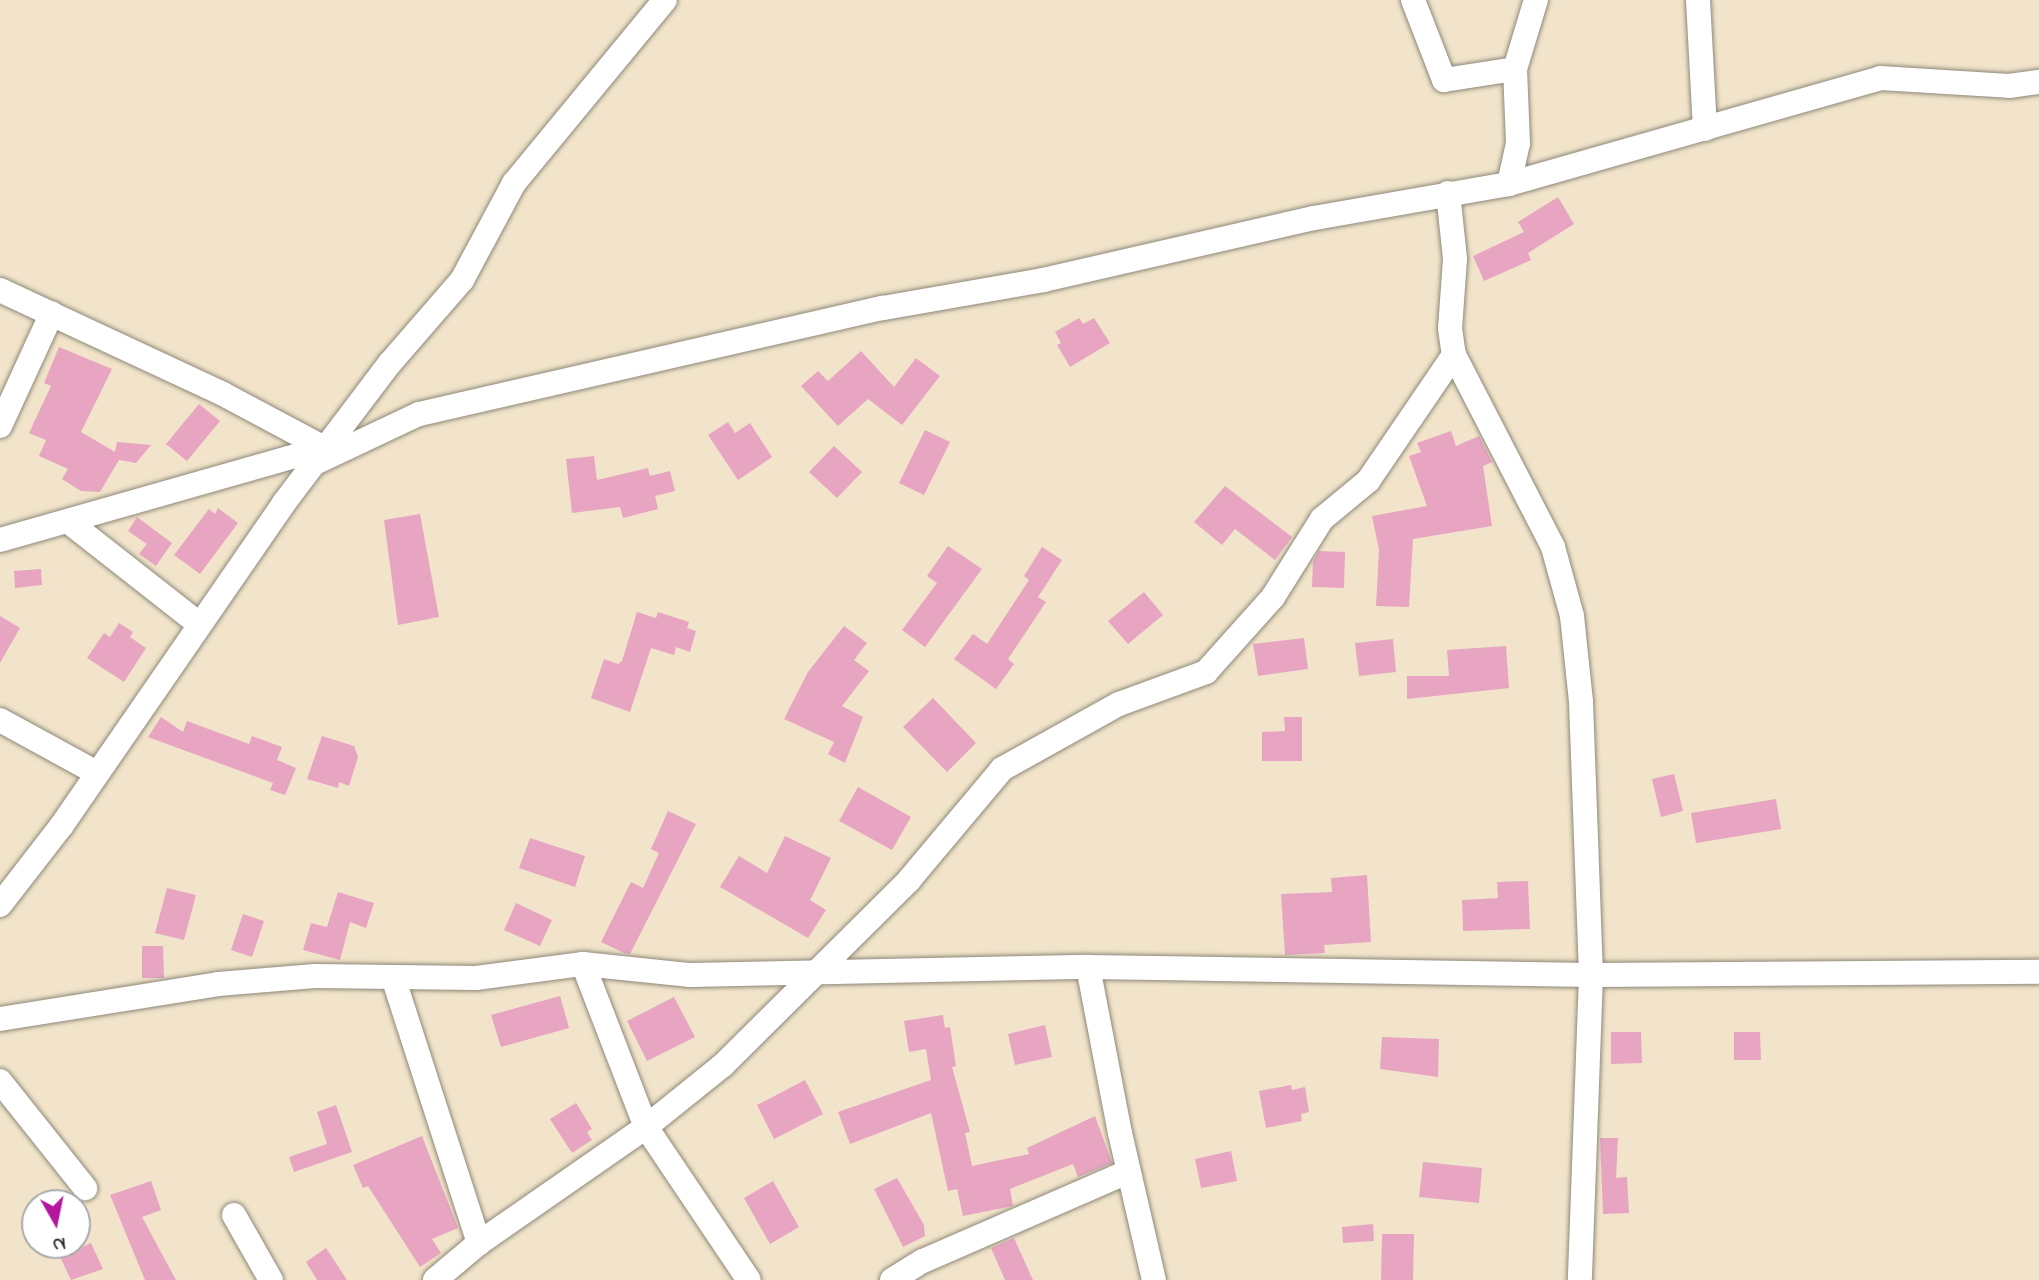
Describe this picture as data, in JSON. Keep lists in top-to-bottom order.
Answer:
{
  "north": "bottom"
}
